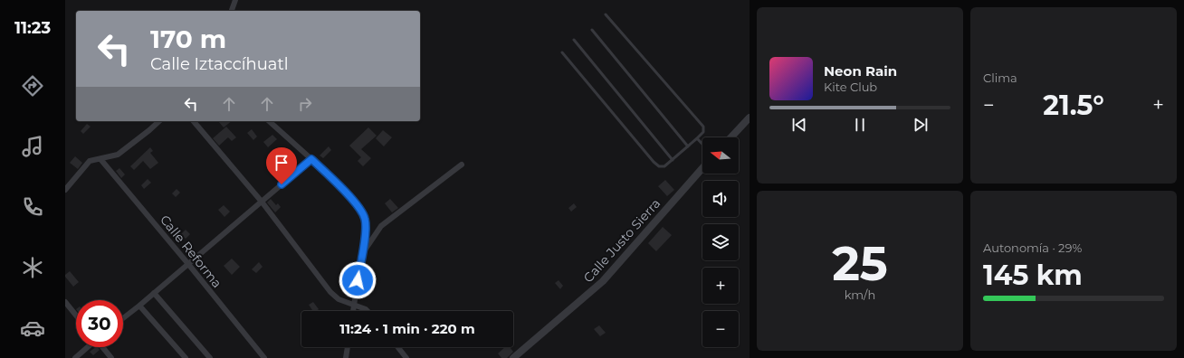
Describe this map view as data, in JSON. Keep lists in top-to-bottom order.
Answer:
{
  "streets": {
    "street": ["Calle Justo Sierra", "Calle Reforma"]
  },
  "north": "left",
  "page": {
    "tabs": "11:23",
    "tile": [
      "Clima",
      ["25", "km/h"],
      ["Autonomía · 29%", "145 km"]
    ],
    "turn": ["170 m", "Calle Iztaccíhuatl"],
    "song": ["Neon Rain", "Kite Club"],
    "heat": ["−", "21.5°", "+"],
    "map_buttons": ["+", "−"],
    "limit": "30",
    "trip": "11:24 · 1 min · 220 m"
  }
}
